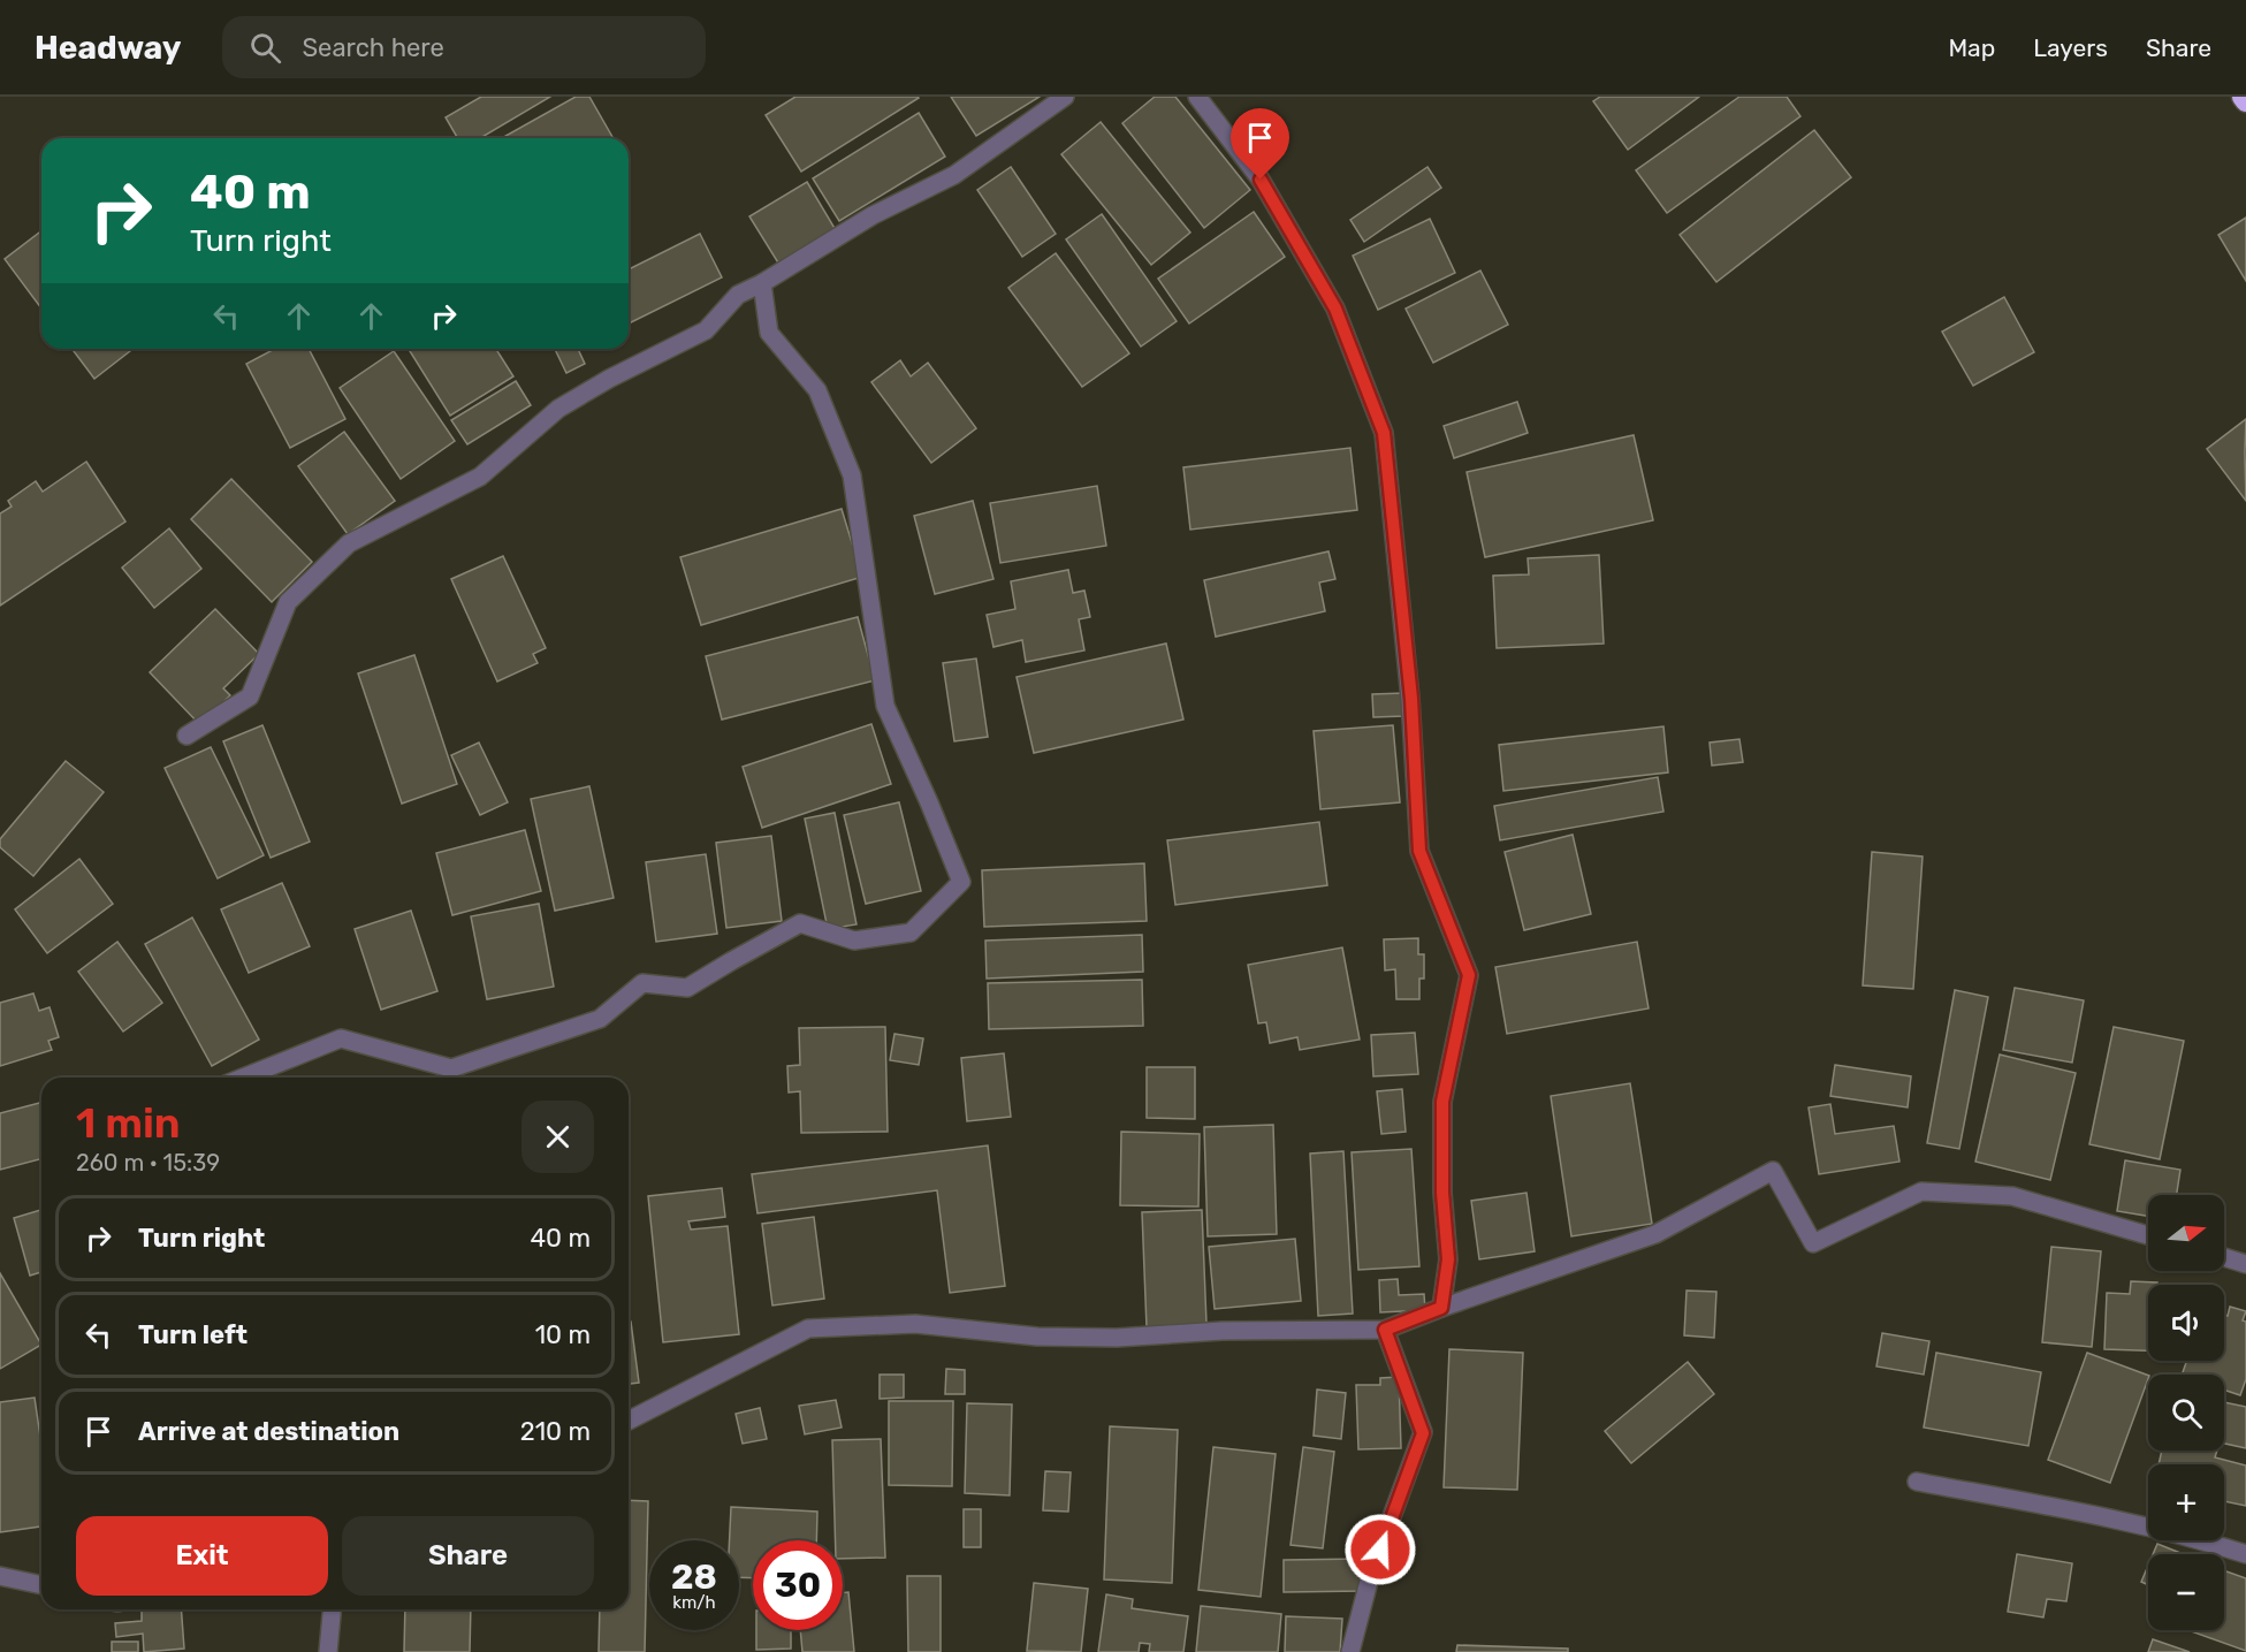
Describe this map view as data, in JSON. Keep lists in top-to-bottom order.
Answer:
{
  "north": "right",
  "page": {
    "header": "Headway",
    "search": "Search here",
    "nav": ["Map", "Layers", "Share"],
    "turn": ["40 m", "Turn right"],
    "heading": ["1 min", "260 m · 15:39"],
    "map_buttons": ["+", "−"],
    "list": [
      {
        "name": "Turn right",
        "value": "40 m"
      },
      {
        "name": "Turn left",
        "value": "10 m"
      },
      {
        "name": "Arrive at destination",
        "value": "210 m"
      }
    ],
    "buttons": ["Exit", "Share"],
    "speed": "28 km/h",
    "limit": "30"
  }
}
